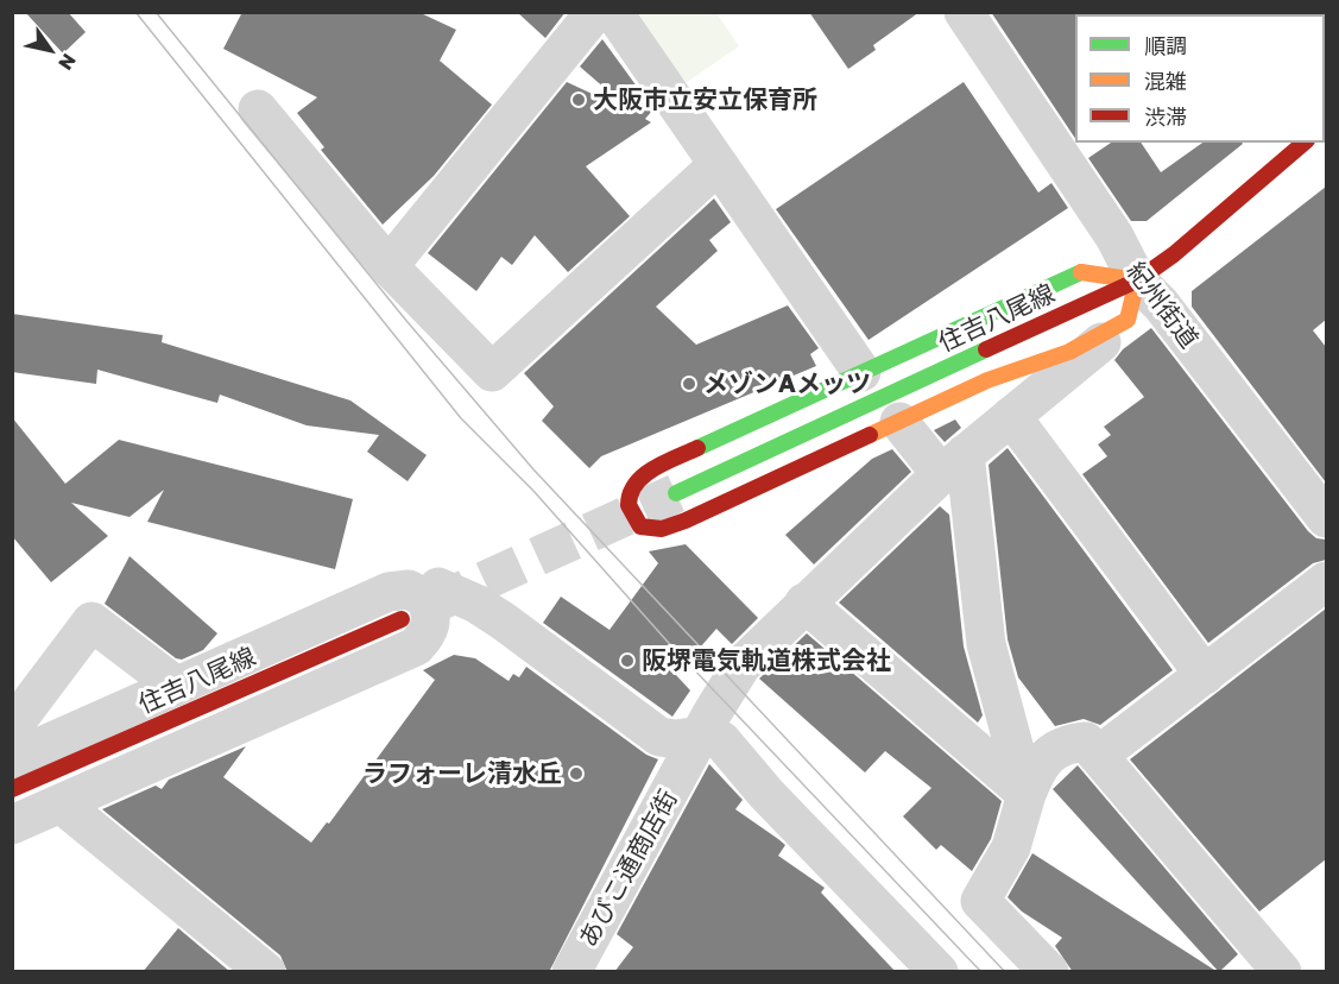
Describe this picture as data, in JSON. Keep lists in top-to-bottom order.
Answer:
{
  "streets": {
    "main road": ["住吉八尾線"],
    "street": ["紀州街道", "あびこ通商店街"]
  },
  "crossings": [
    ["紀州街道", "住吉八尾線"],
    ["紀州街道", "あびこ通商店街"],
    ["住吉八尾線", "あびこ通商店街"]
  ],
  "places": [
    "大阪市立安立保育所",
    "メゾンAメッツ",
    "阪堺電気軌道株式会社",
    "ラフォーレ清水丘"
  ],
  "legend": ["順調", "混雑", "渋滞"],
  "north": "bottom right"
}
